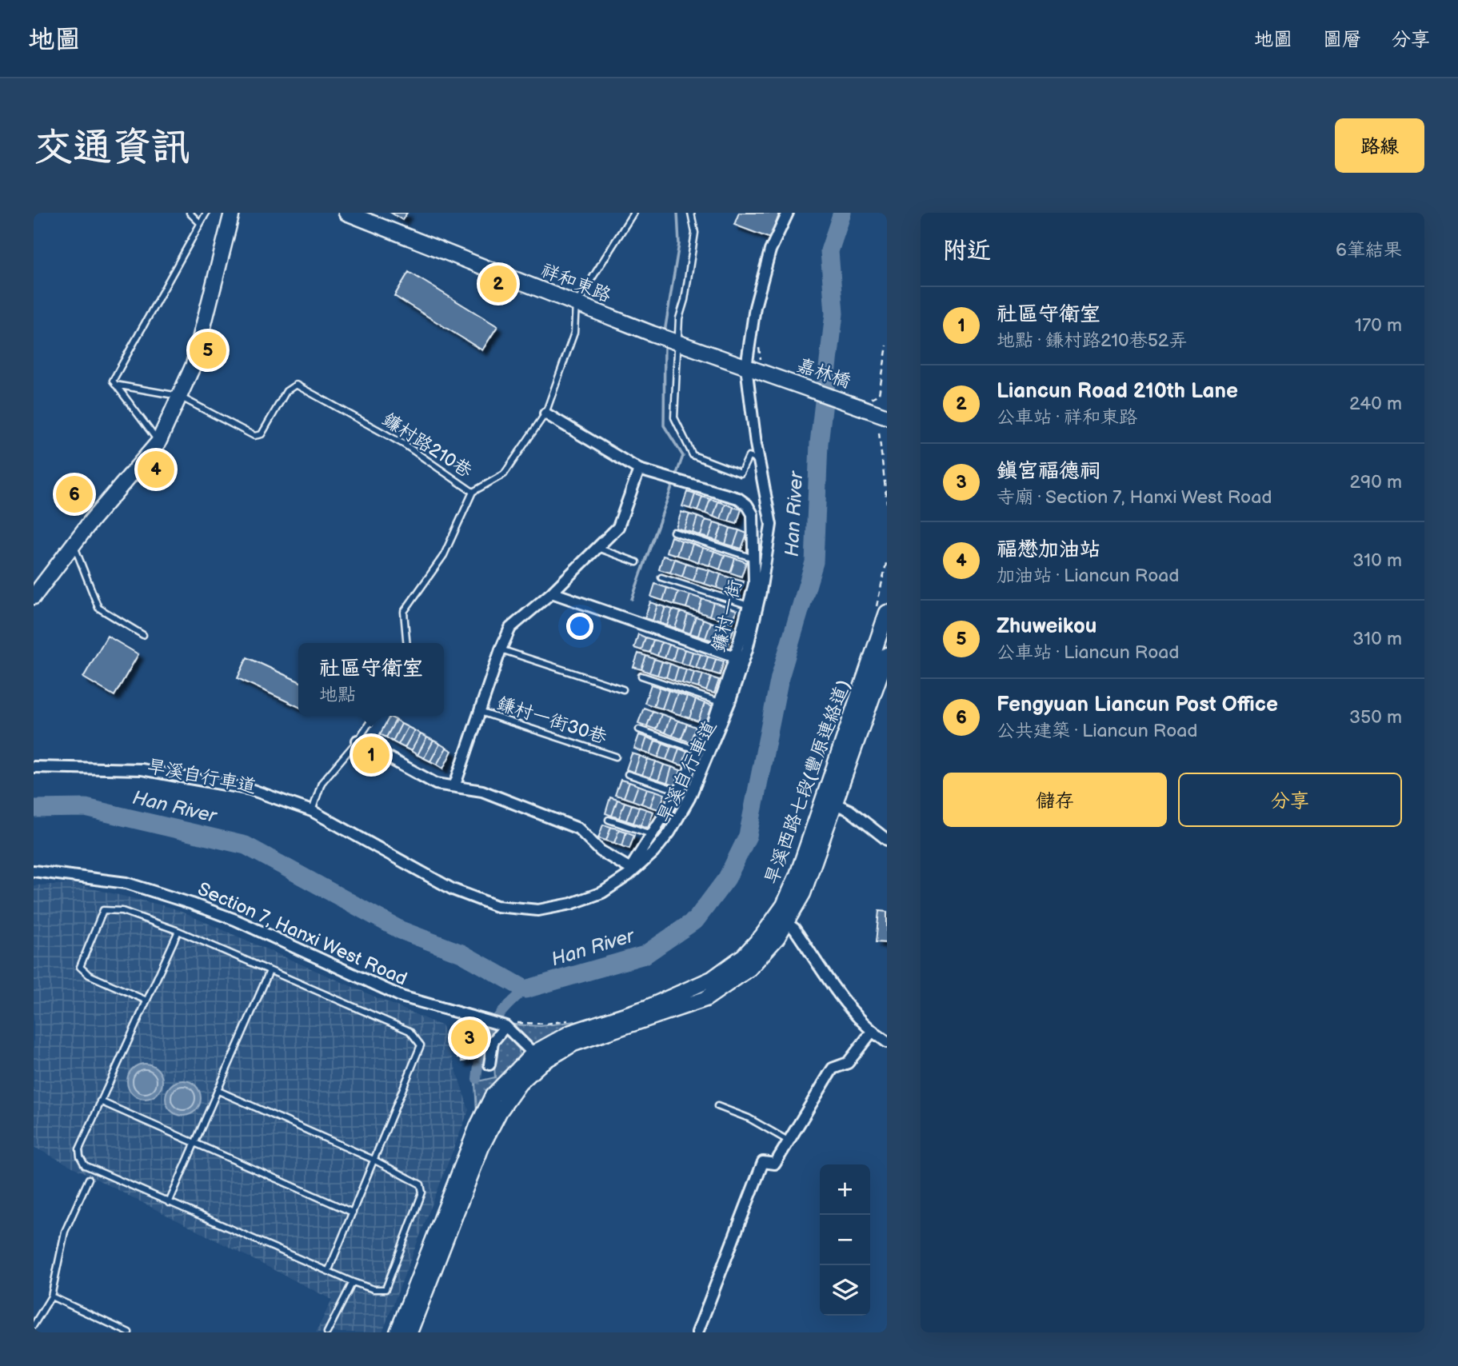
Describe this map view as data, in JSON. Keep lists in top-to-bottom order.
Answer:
{
  "streets": {
    "street": [
      "祥和東路",
      "嘉林橋",
      "鐮村一街",
      "旱溪西路七段(豐原連絡道)",
      "Section 7, Hanxi West Road"
    ],
    "lane": ["鐮村路210巷", "鎌村一街30巷"]
  },
  "crossings": [
    ["祥和東路", "嘉林橋"],
    ["祥和東路", "鐮村路210巷"],
    ["鐮村路210巷", "鐮村一街"],
    ["旱溪西路七段(豐原連絡道)", "Section 7, Hanxi West Road"]
  ],
  "water": ["Han River"],
  "page": {
    "header": "地圖",
    "nav": ["地圖", "圖層", "分享"],
    "buttons": [
      "路線",
      ["儲存", "分享"]
    ],
    "title": "交通資訊",
    "heading": ["附近", "6筆結果"],
    "pins": [
      "2",
      "5",
      "4",
      "6",
      "1",
      "3"
    ],
    "list": [
      {
        "mark": "1",
        "name": "社區守衛室",
        "note": "地點 · 鎌村路210巷52弄",
        "value": "170 m"
      },
      {
        "mark": "2",
        "name": "Liancun Road 210th Lane",
        "note": "公車站 · 祥和東路",
        "value": "240 m"
      },
      {
        "mark": "3",
        "name": "鎮宮福德祠",
        "note": "寺廟 · Section 7, Hanxi West Road",
        "value": "290 m"
      },
      {
        "mark": "4",
        "name": "福懋加油站",
        "note": "加油站 · Liancun Road",
        "value": "310 m"
      },
      {
        "mark": "5",
        "name": "Zhuweikou",
        "note": "公車站 · Liancun Road",
        "value": "310 m"
      },
      {
        "mark": "6",
        "name": "Fengyuan Liancun Post Office",
        "note": "公共建築 · Liancun Road",
        "value": "350 m"
      }
    ],
    "popup": ["社區守衛室", "地點"],
    "map_buttons": ["+", "−"]
  }
}
